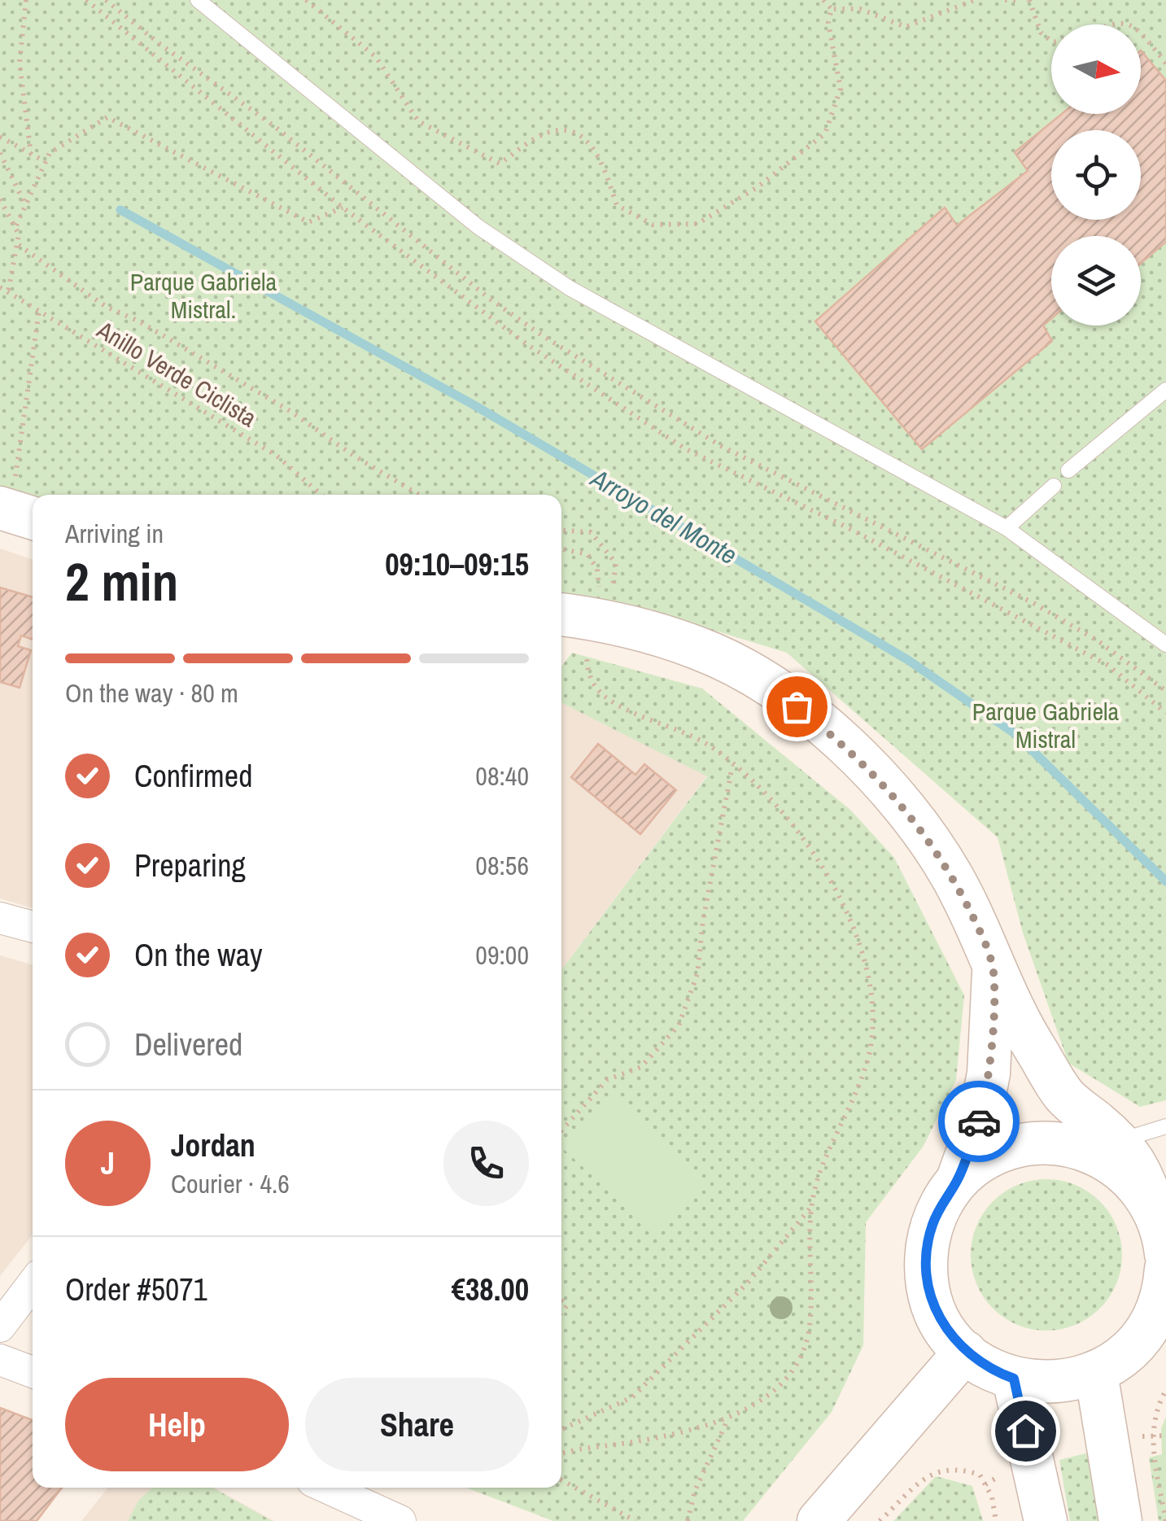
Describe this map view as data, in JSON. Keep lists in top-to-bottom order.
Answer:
{
  "streets": {
    "path": ["Anillo Verde Ciclista"]
  },
  "water": ["Arroyo del Monte"],
  "parks": ["Parque Gabriela Mistral.", "Parque Gabriela Mistral"],
  "north": "right",
  "page": {
    "heading": ["2 min", "Arriving in", "09:10–09:15"],
    "panel": [
      "Jordan",
      "Courier · 4.6",
      "Order #5071",
      "€38.00"
    ],
    "bar": "On the way · 80 m",
    "list": [
      ["Confirmed", "08:40"],
      ["Preparing", "08:56"],
      ["On the way", "09:00"],
      "Delivered"
    ],
    "round": "J",
    "buttons": ["Help", "Share"]
  }
}
